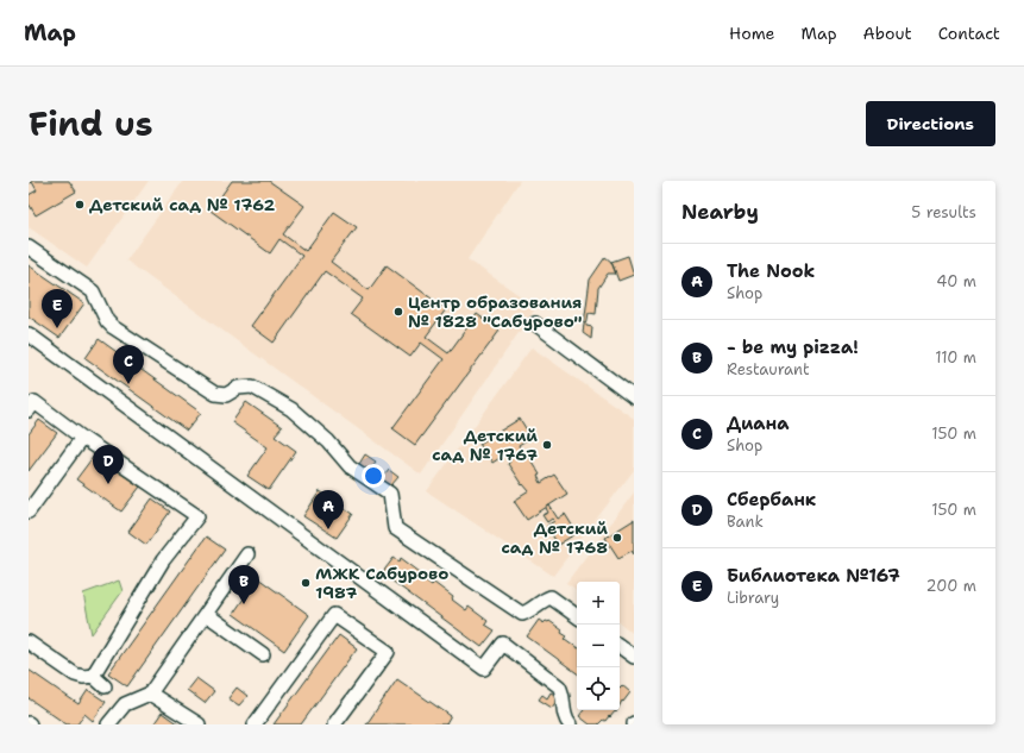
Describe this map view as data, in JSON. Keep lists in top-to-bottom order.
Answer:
{
  "places": [
    "Детский сад № 1762",
    "Центр образования № 1828 \"Сабурово\"",
    "Детский сад № 1767",
    "Детский сад № 1768",
    "МЖК Сабурово 1987"
  ],
  "page": {
    "header": "Map",
    "nav": [
      "Home",
      "Map",
      "About",
      "Contact"
    ],
    "title": "Find us",
    "buttons": "Directions",
    "heading": ["Nearby", "5 results"],
    "list": [
      {
        "mark": "A",
        "name": "The Nook",
        "note": "Shop",
        "value": "40 m"
      },
      {
        "mark": "B",
        "name": "- be my pizza!",
        "note": "Restaurant",
        "value": "110 m"
      },
      {
        "mark": "C",
        "name": "Диана",
        "note": "Shop",
        "value": "150 m"
      },
      {
        "mark": "D",
        "name": "Сбербанк",
        "note": "Bank",
        "value": "150 m"
      },
      {
        "mark": "E",
        "name": "Библиотека №167",
        "note": "Library",
        "value": "200 m"
      }
    ],
    "pins": [
      "E",
      "C",
      "D",
      "A",
      "B"
    ],
    "map_buttons": ["+", "−"]
  }
}
